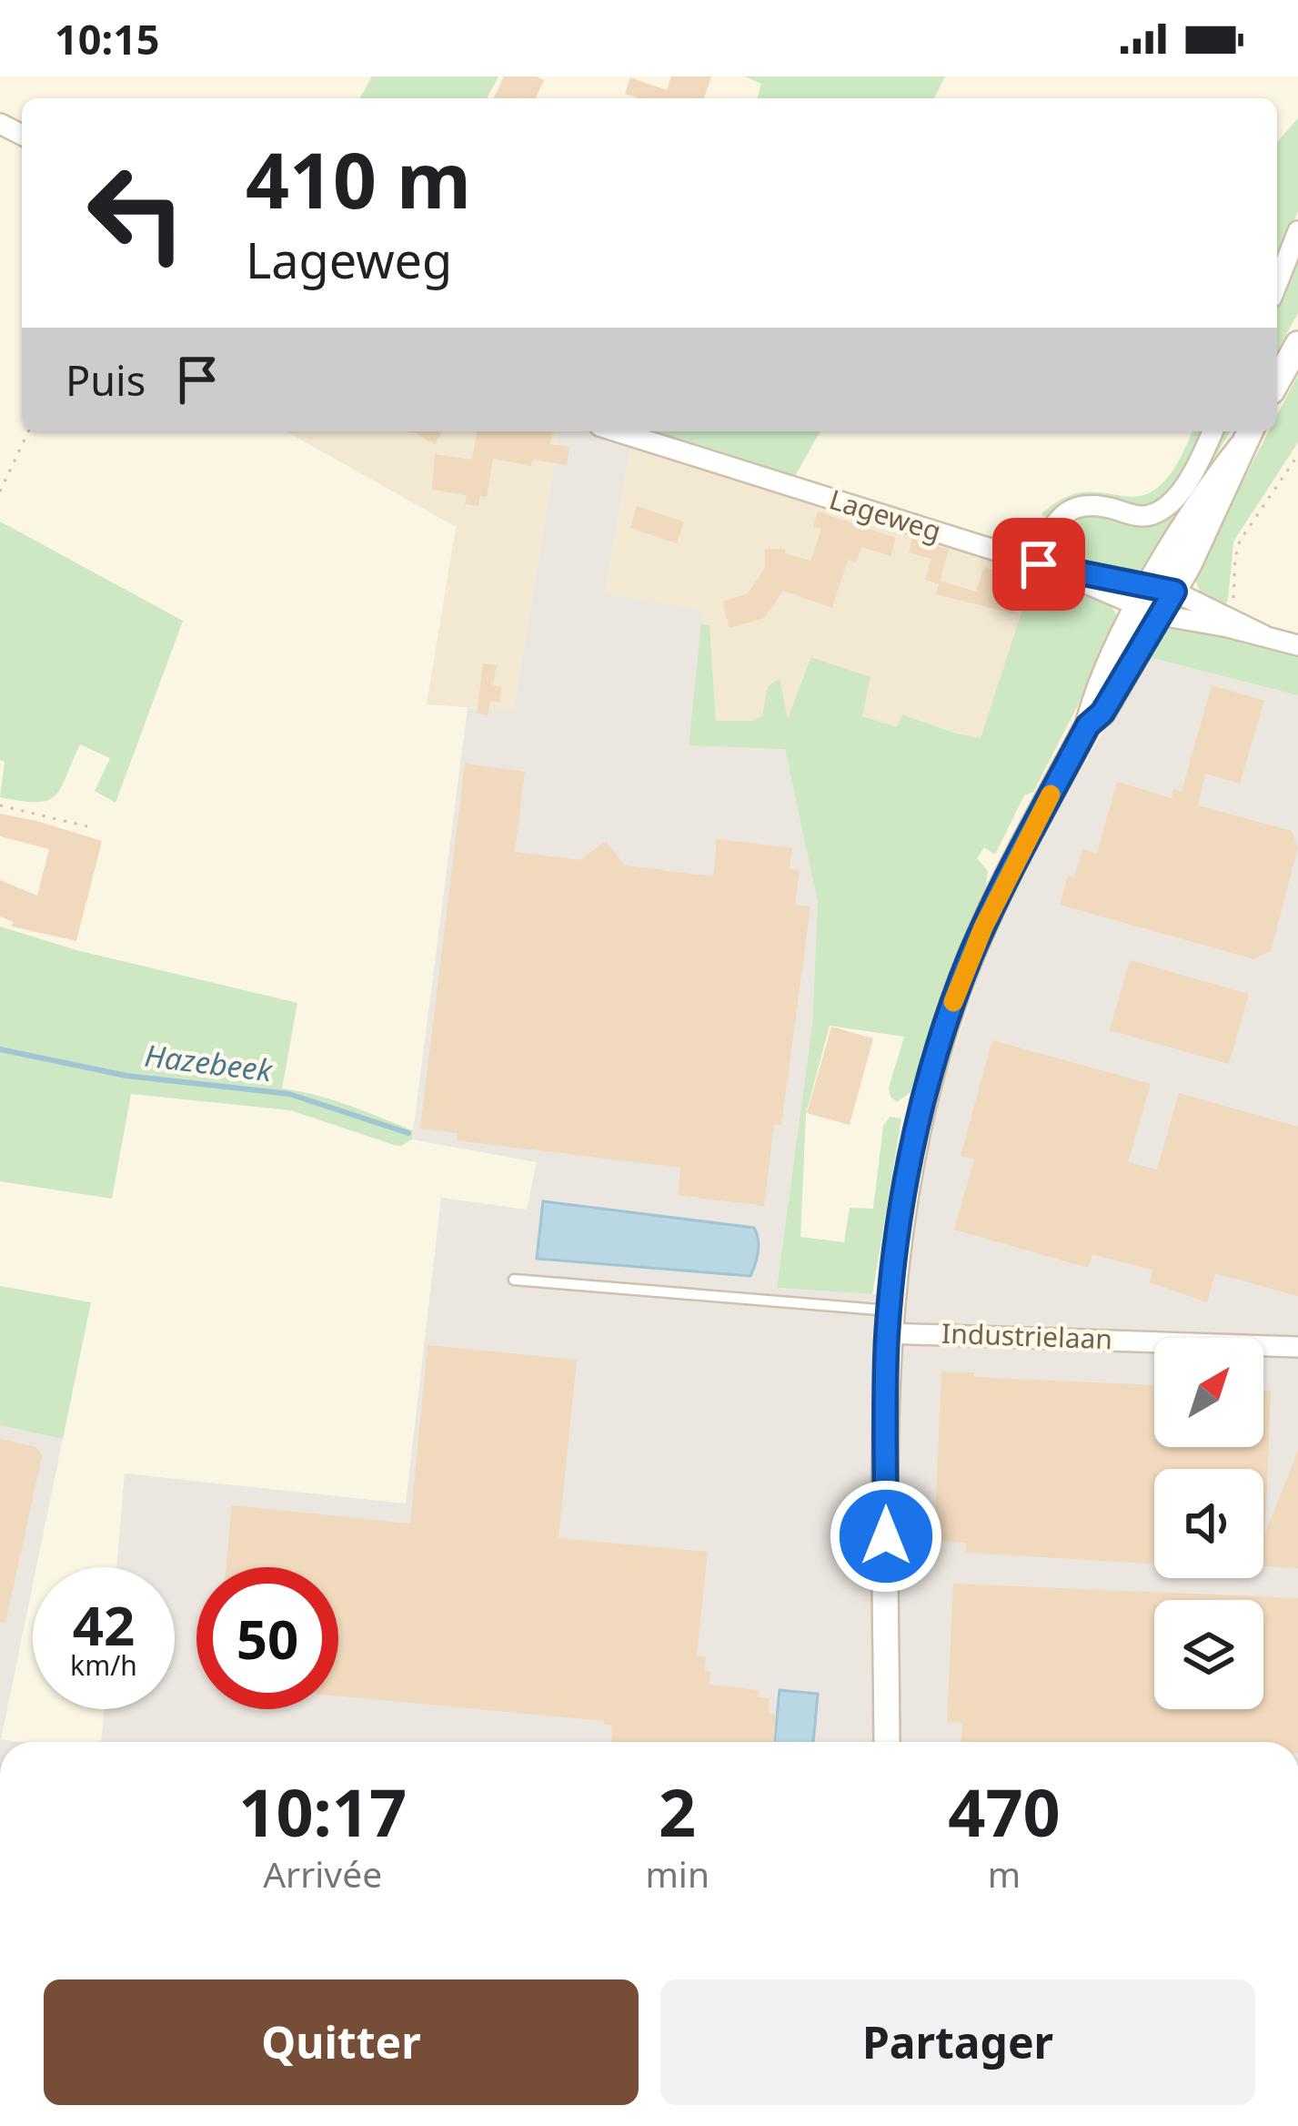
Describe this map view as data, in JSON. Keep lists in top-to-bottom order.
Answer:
{
  "streets": {
    "street": ["Lageweg", "Industrielaan"]
  },
  "water": ["Hazebeek"],
  "north": "top right",
  "page": {
    "status": "10:15",
    "turn": ["410 m", "Lageweg"],
    "then": "Puis",
    "speed": "42 km/h",
    "limit": "50",
    "eta": [
      "10:17",
      "Arrivée",
      "2",
      "min",
      "470",
      "m"
    ],
    "buttons": ["Quitter", "Partager"]
  }
}
